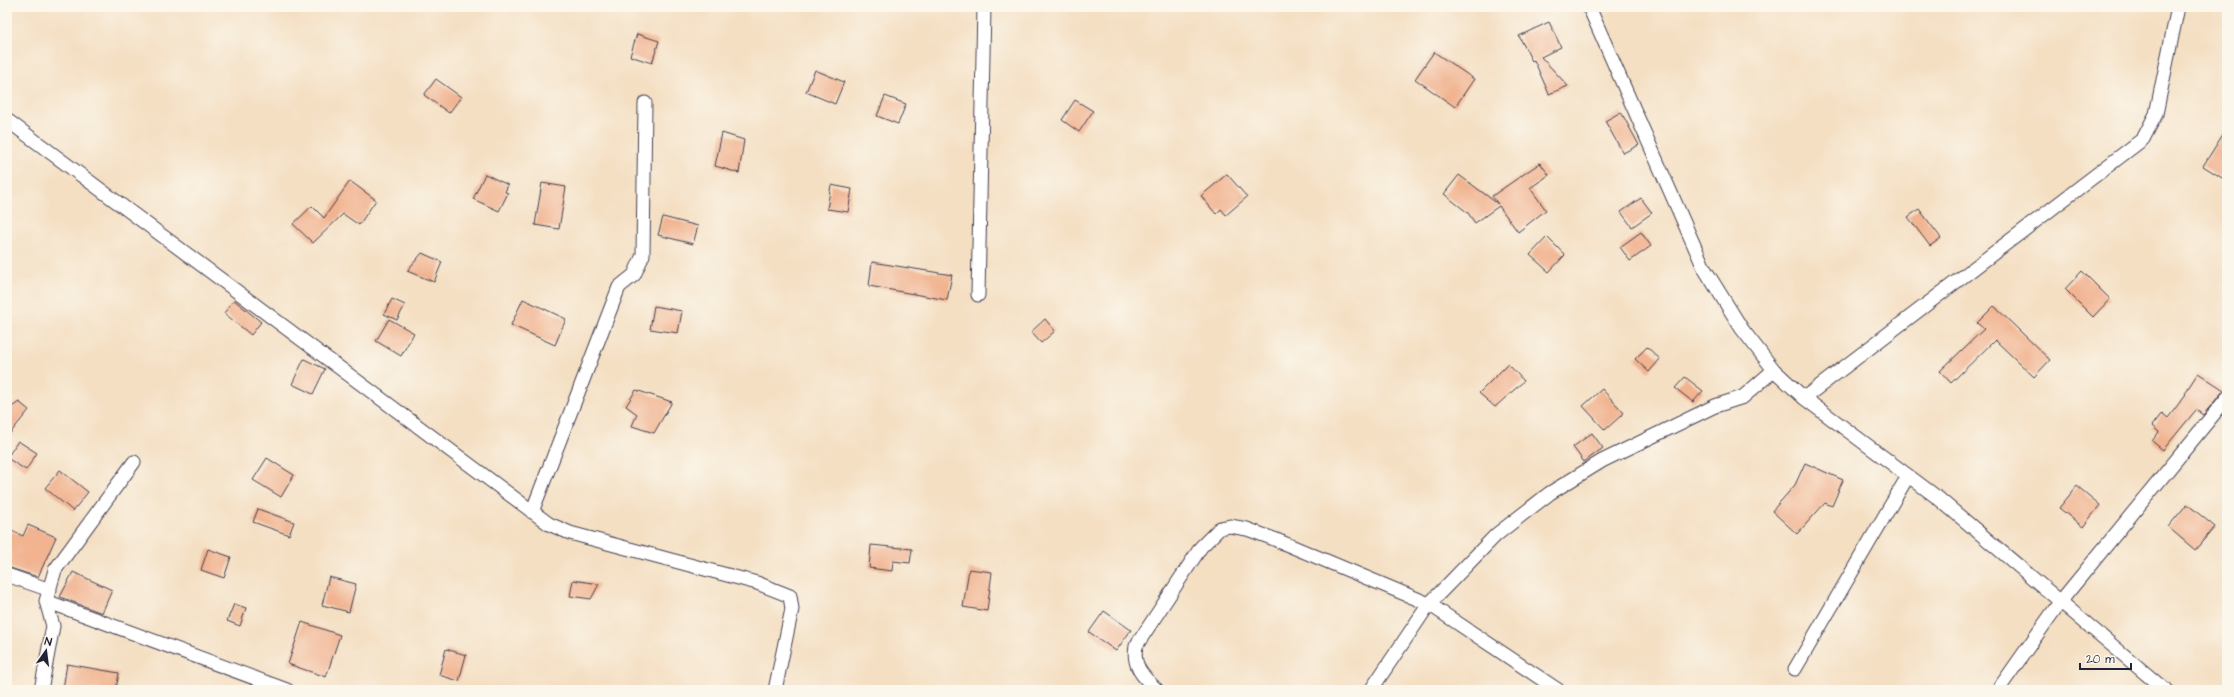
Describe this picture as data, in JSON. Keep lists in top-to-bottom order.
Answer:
{
  "scale_bar": "20 m",
  "north": "top"
}
